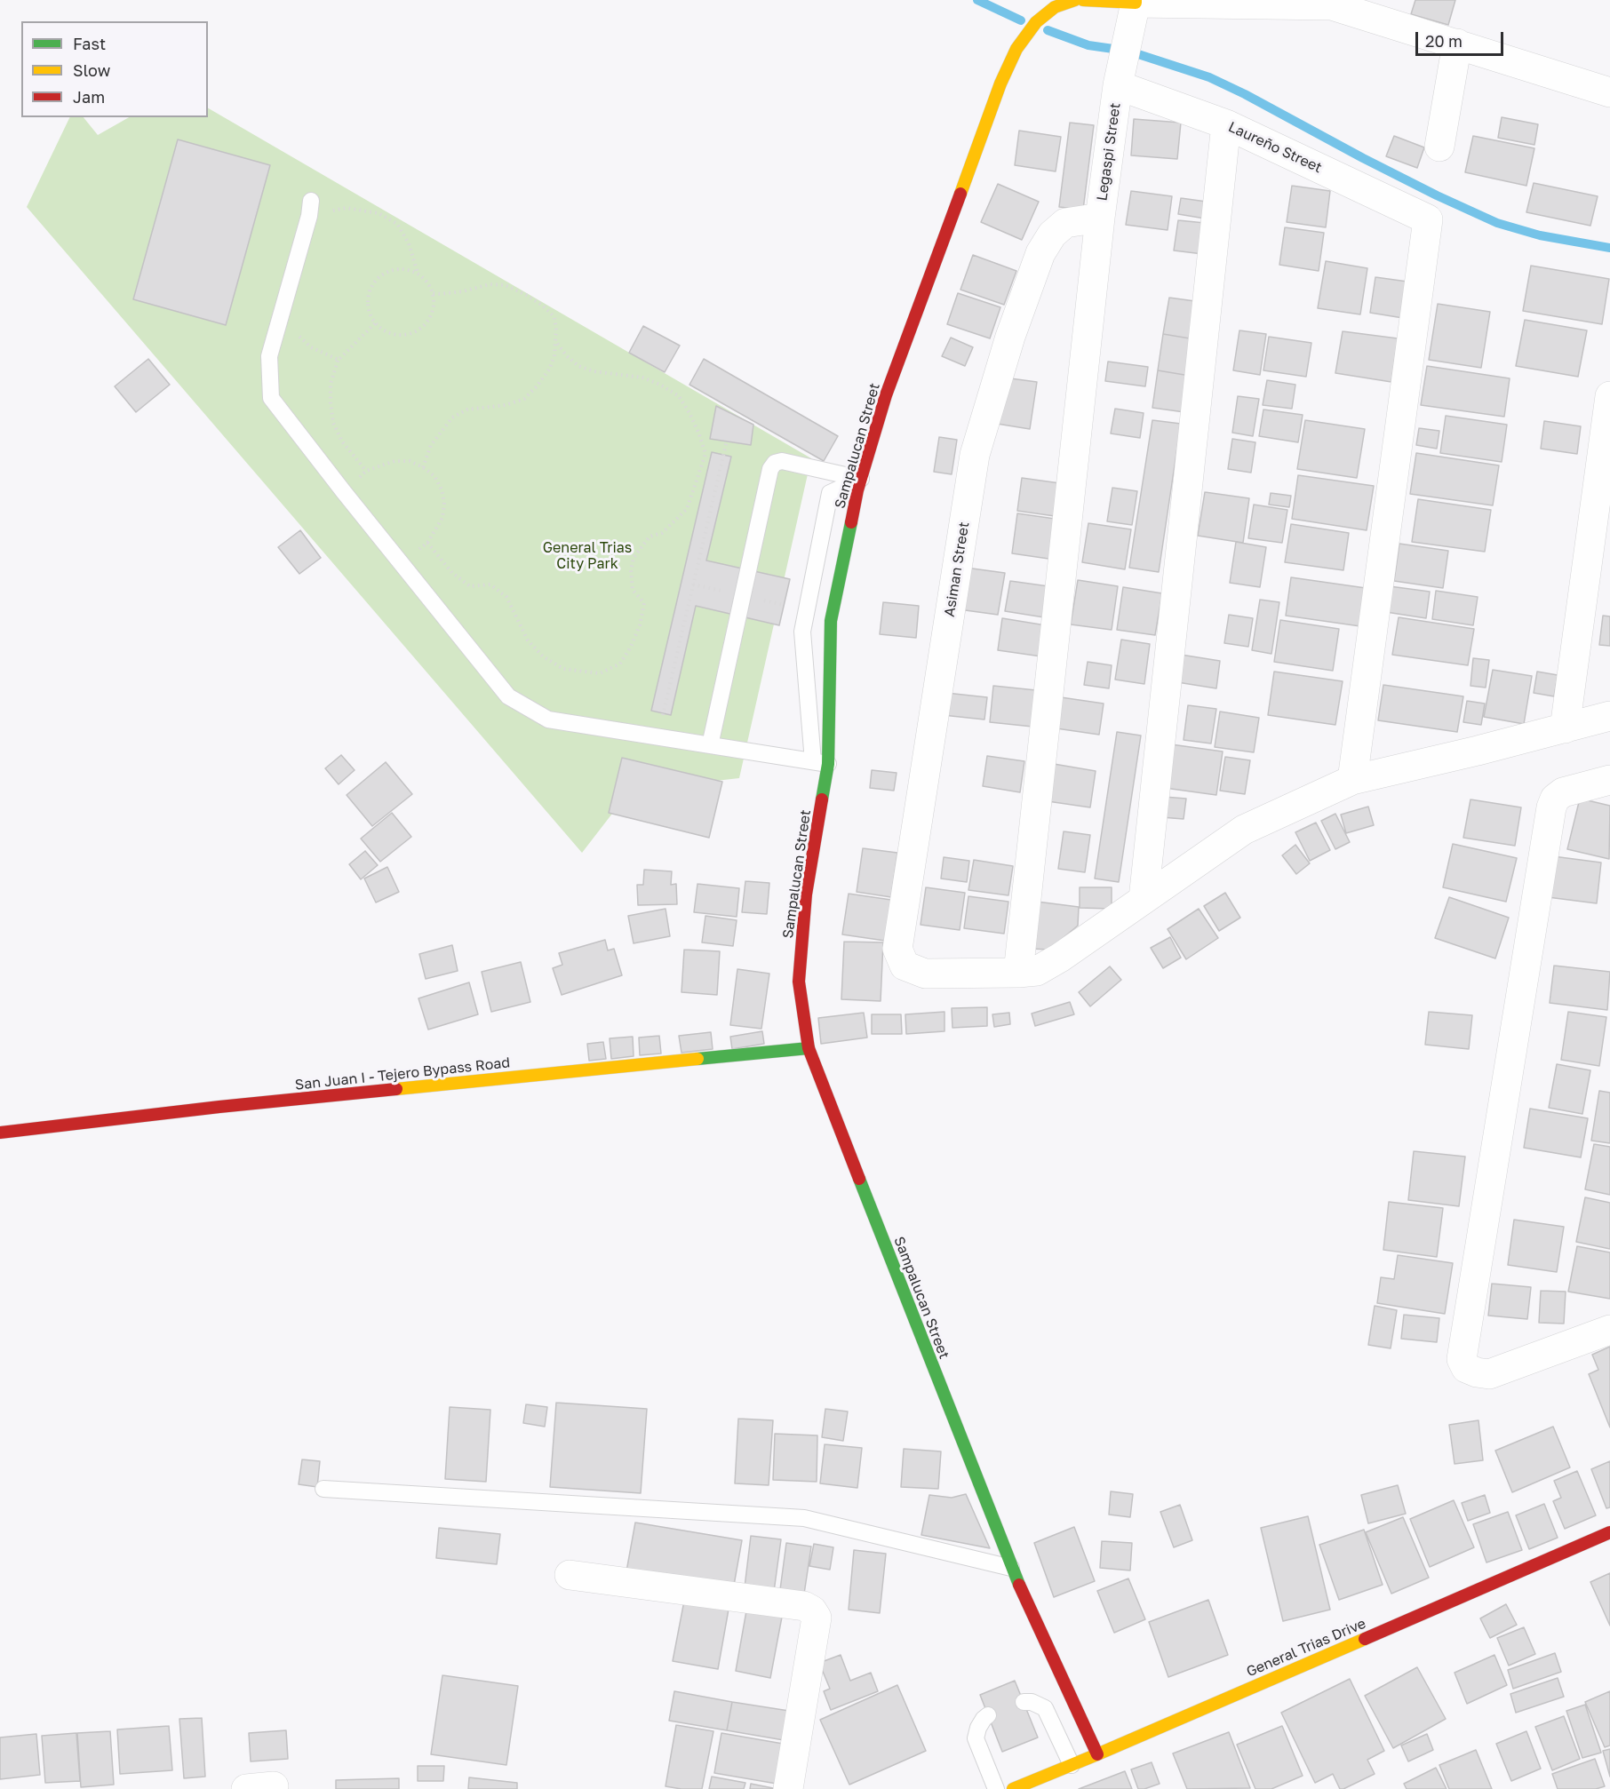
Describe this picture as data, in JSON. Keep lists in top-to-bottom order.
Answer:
{
  "streets": {
    "street": [
      "Laureño Street",
      "Legaspi Street",
      "Sampalucan Street",
      "Asiman Street",
      "San Juan I - Tejero Bypass Road",
      "General Trias Drive"
    ]
  },
  "crossings": [
    ["Laureño Street", "Legaspi Street"],
    ["Legaspi Street", "Asiman Street"],
    ["Sampalucan Street", "San Juan I - Tejero Bypass Road"],
    ["Sampalucan Street", "General Trias Drive"]
  ],
  "parks": ["General Trias City Park"],
  "legend": ["Fast", "Slow", "Jam"],
  "scale_bar": "20 m"
}
